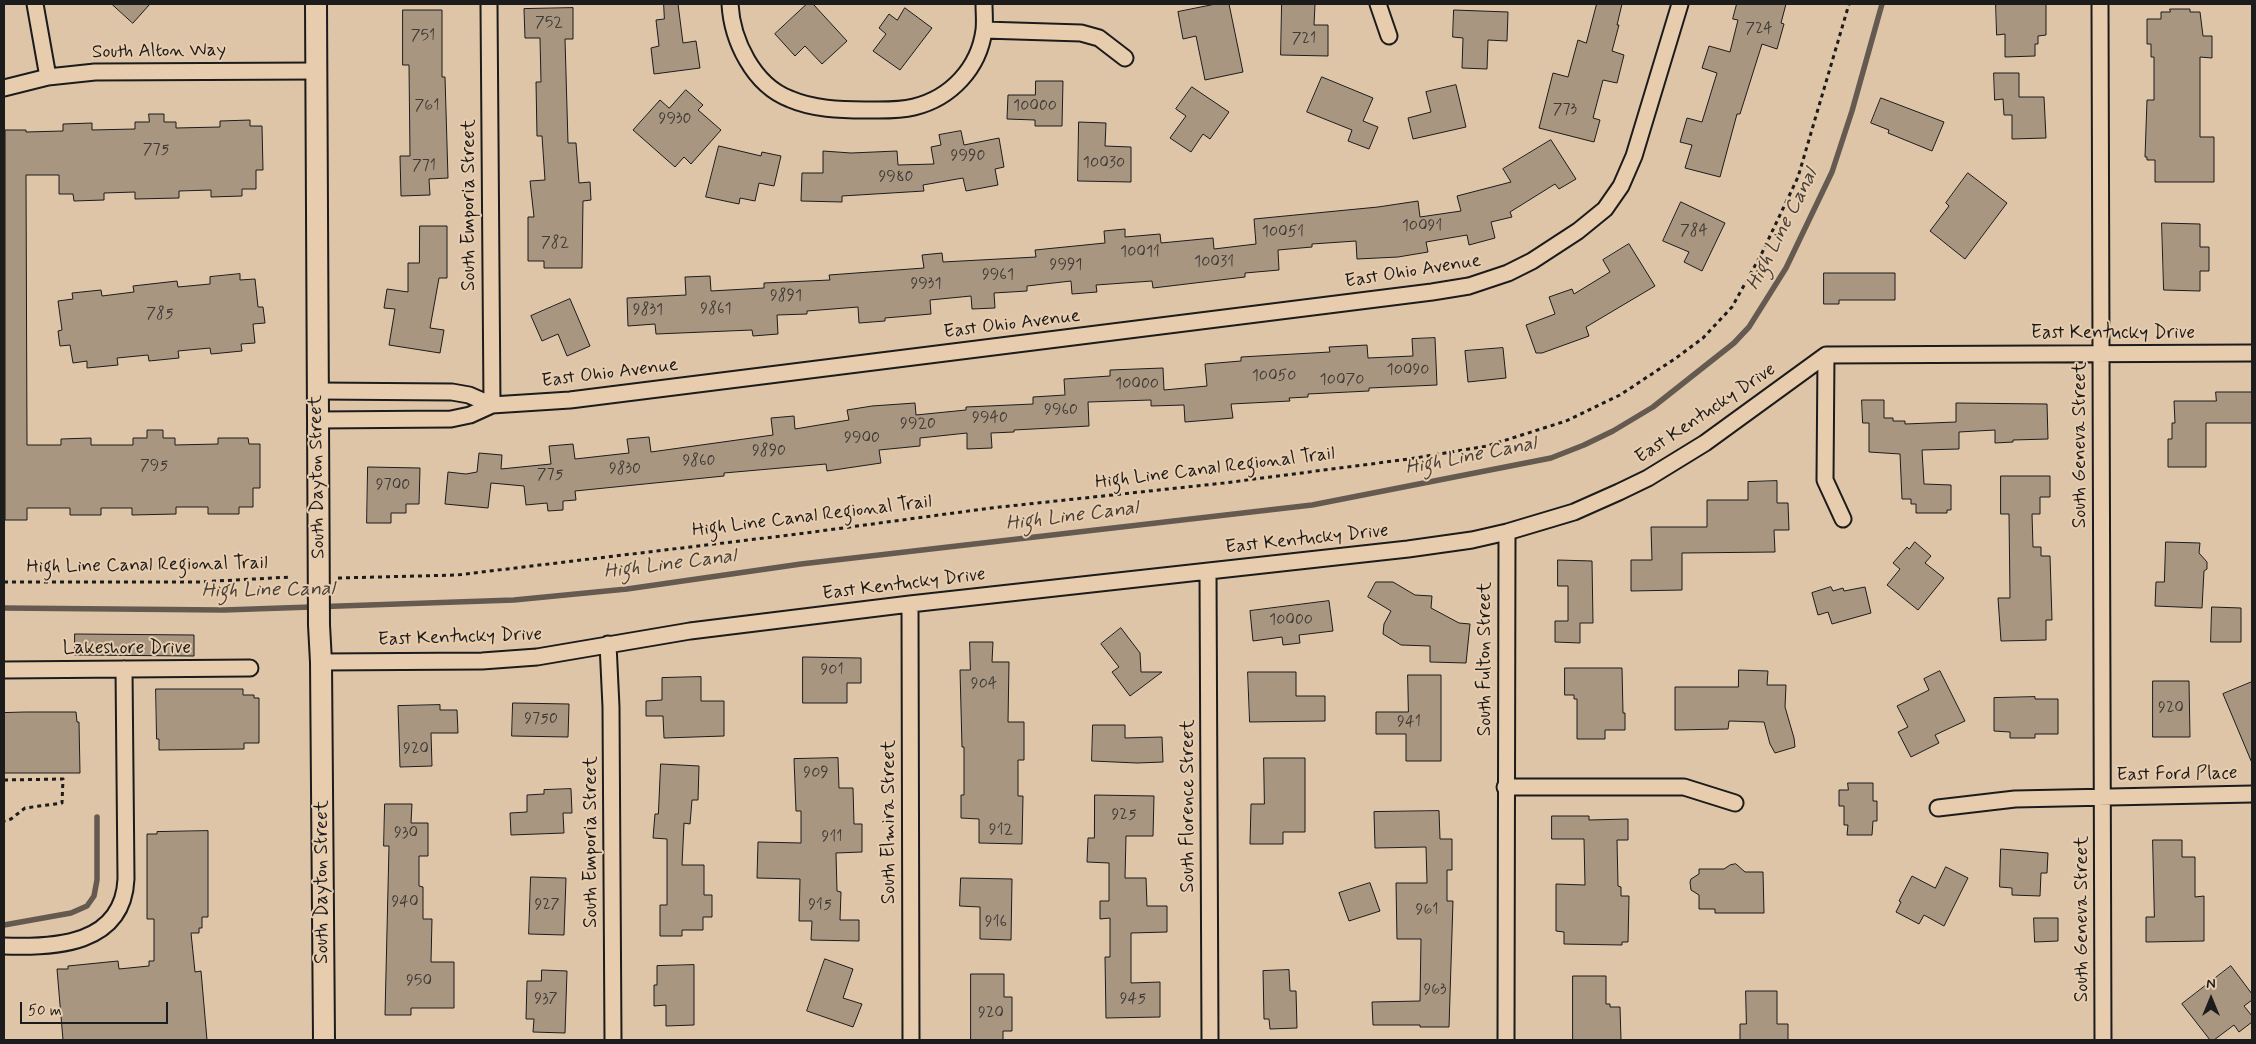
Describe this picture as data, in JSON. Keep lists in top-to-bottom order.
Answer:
{
  "streets": {
    "street": [
      "South Alton Way",
      "South Emporia Street",
      "East Ohio Avenue",
      "East Kentucky Drive",
      "South Geneva Street",
      "South Dayton Street",
      "Lakeshore Drive",
      "South Fulton Street",
      "East Ford Place",
      "South Florence Street",
      "South Elmira Street"
    ],
    "path": ["High Line Canal Regional Trail"]
  },
  "crossings": [
    ["South Alton Way", "South Dayton Street"],
    ["South Emporia Street", "East Ohio Avenue"],
    ["South Emporia Street", "East Kentucky Drive"],
    ["East Ohio Avenue", "South Dayton Street"],
    ["East Kentucky Drive", "South Geneva Street"],
    ["East Kentucky Drive", "South Dayton Street"],
    ["East Kentucky Drive", "South Fulton Street"],
    ["East Kentucky Drive", "South Florence Street"],
    ["East Kentucky Drive", "South Elmira Street"],
    ["South Geneva Street", "East Ford Place"]
  ],
  "water": ["High Line Canal"],
  "house_numbers": [
    "752",
    "724",
    "751",
    "721",
    "761",
    "10000",
    "773",
    "9930",
    "775",
    "9990",
    "10030",
    "771",
    "9980",
    "10091",
    "784",
    "10051",
    "782",
    "10011",
    "10031",
    "9991",
    "9961",
    "9931",
    "9891",
    "9861",
    "9831",
    "785",
    "10090",
    "10050",
    "10070",
    "10000",
    "9960",
    "9940",
    "9920",
    "9900",
    "9890",
    "9860",
    "795",
    "9830",
    "775",
    "9700",
    "10000",
    "901",
    "904",
    "920",
    "9750",
    "941",
    "920",
    "909",
    "925",
    "912",
    "930",
    "911",
    "940",
    "927",
    "915",
    "961",
    "916",
    "950",
    "963",
    "937",
    "945",
    "920"
  ],
  "scale_bar": "50 m",
  "north": "top"
}
